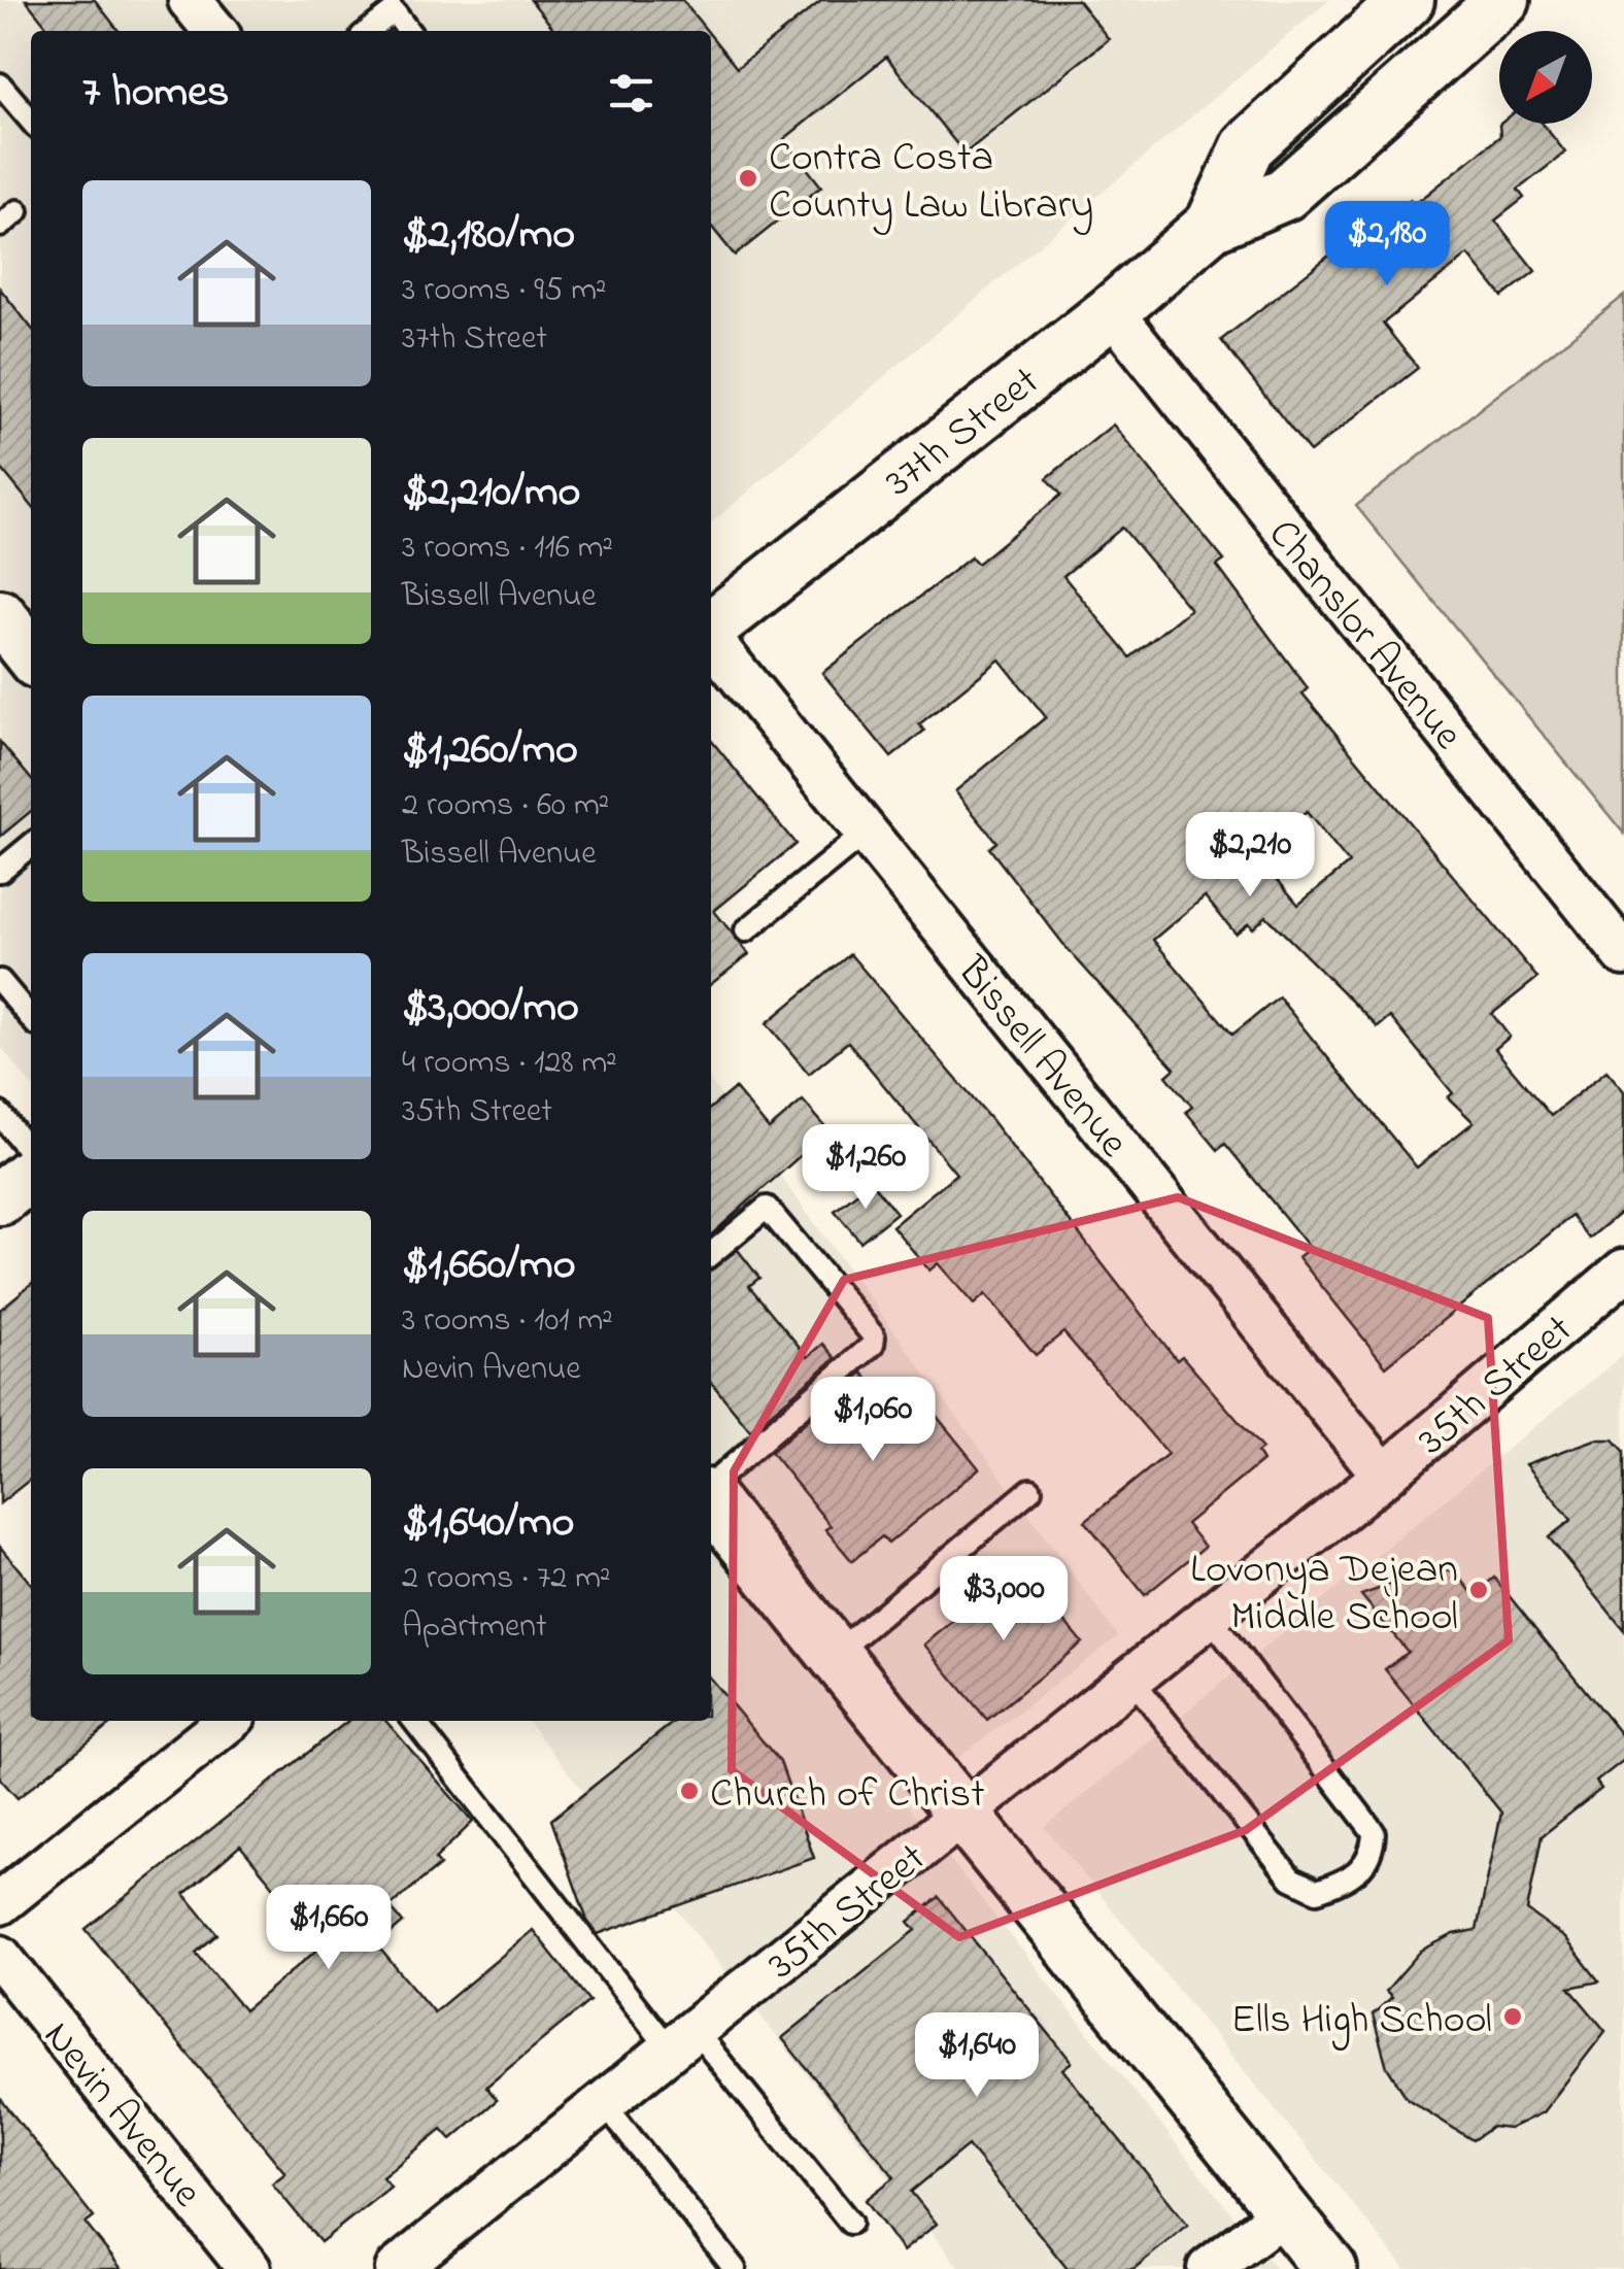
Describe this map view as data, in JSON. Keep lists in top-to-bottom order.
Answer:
{
  "streets": {
    "street": [
      "37th Street",
      "Chanslor Avenue",
      "Bissell Avenue",
      "35th Street",
      "Nevin Avenue"
    ]
  },
  "crossings": [
    ["37th Street", "Chanslor Avenue"],
    ["Bissell Avenue", "35th Street"]
  ],
  "places": [
    "Contra Costa County Law Library",
    "Lovonya Dejean Middle School",
    "Church of Christ",
    "Ells High School"
  ],
  "north": "bottom left",
  "page": {
    "heading": "7 homes",
    "list": [
      {
        "name": "$2,180/mo",
        "note": "3 rooms · 95 m² · 37th Street"
      },
      {
        "name": "$2,210/mo",
        "note": "3 rooms · 116 m² · Bissell Avenue"
      },
      {
        "name": "$1,260/mo",
        "note": "2 rooms · 60 m² · Bissell Avenue"
      },
      {
        "name": "$3,000/mo",
        "note": "4 rooms · 128 m² · 35th Street"
      },
      {
        "name": "$1,660/mo",
        "note": "3 rooms · 101 m² · Nevin Avenue"
      },
      {
        "name": "$1,640/mo",
        "note": "2 rooms · 72 m² · Apartment"
      }
    ],
    "price": [
      "$2,180",
      "$2,210",
      "$1,260",
      "$1,060",
      "$3,000",
      "$1,660",
      "$1,640"
    ]
  }
}
